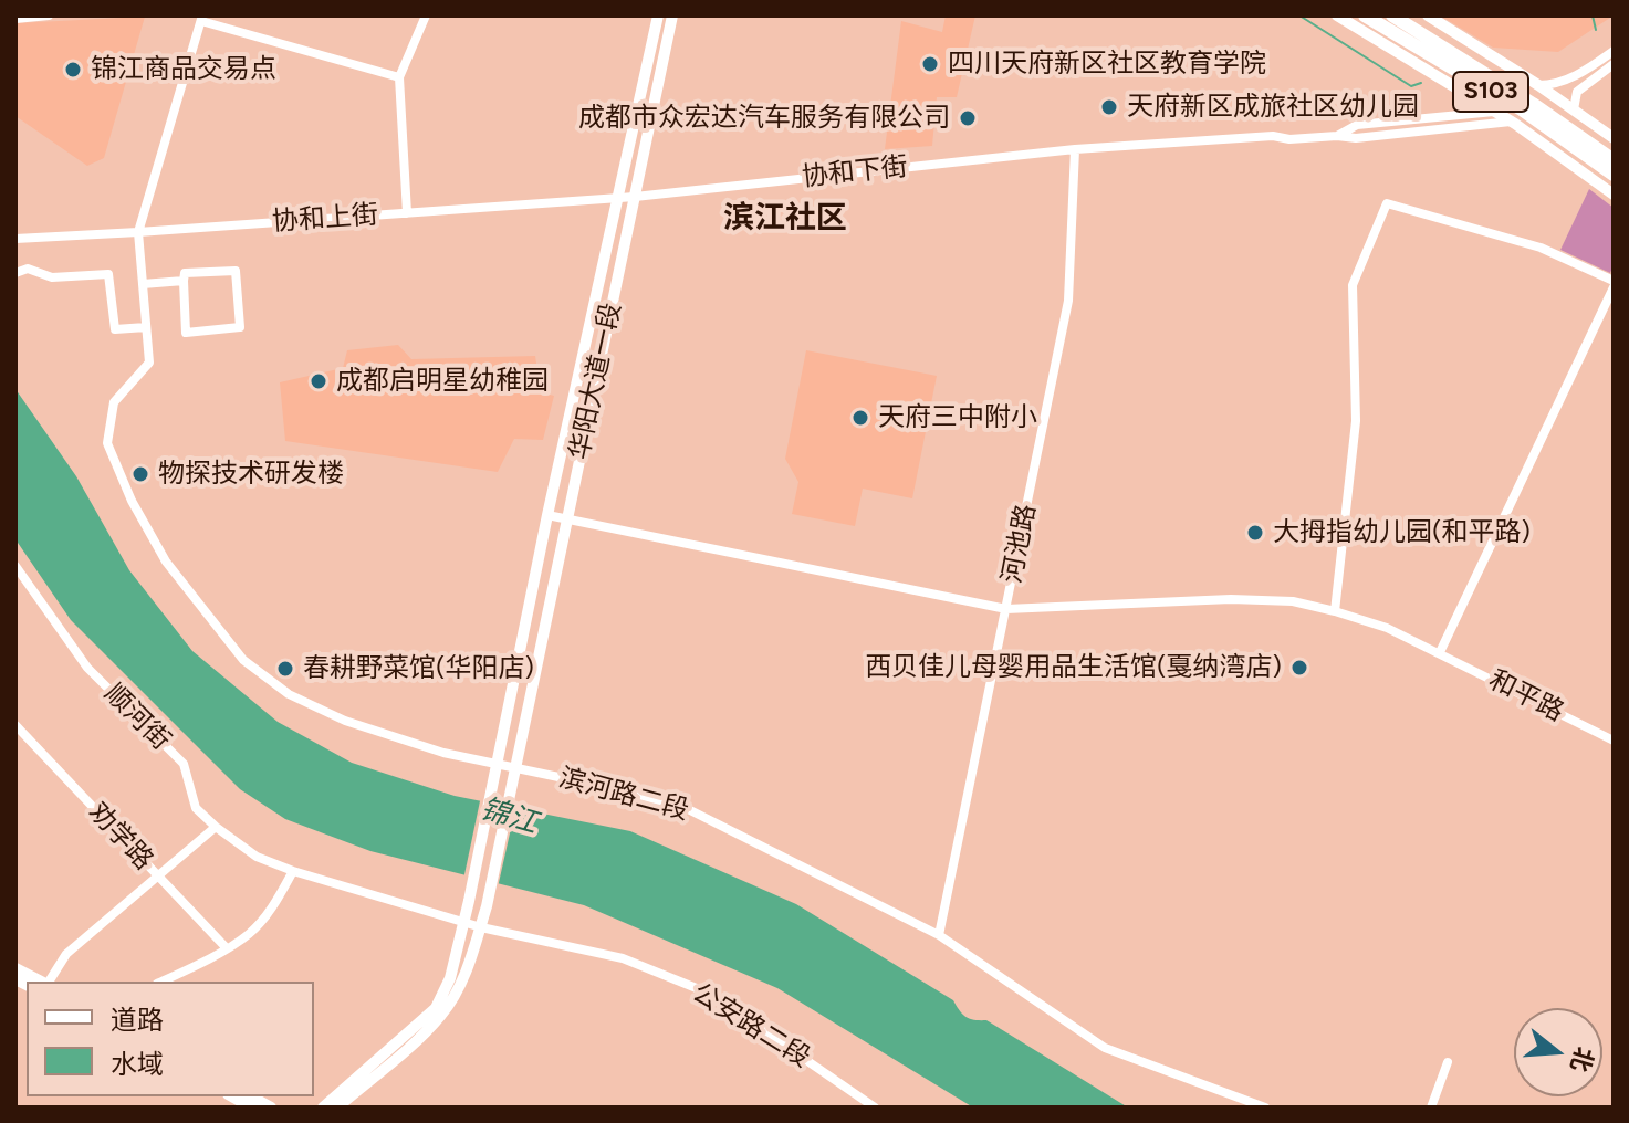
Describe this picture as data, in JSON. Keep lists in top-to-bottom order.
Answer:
{
  "streets": {
    "highway": ["S103"],
    "main road": ["华阳大道一段"],
    "street": [
      "协和下街",
      "协和上街",
      "河池路",
      "和平路",
      "顺河街",
      "滨河路二段",
      "劝学路",
      "公安路二段"
    ]
  },
  "crossings": [
    ["协和下街", "协和上街"],
    ["协和下街", "华阳大道一段"],
    ["协和下街", "河池路"],
    ["协和上街", "华阳大道一段"],
    ["华阳大道一段", "和平路"],
    ["华阳大道一段", "顺河街"],
    ["华阳大道一段", "公安路二段"],
    ["河池路", "和平路"],
    ["河池路", "滨河路二段"],
    ["顺河街", "公安路二段"]
  ],
  "districts": ["滨江社区"],
  "water": ["锦江"],
  "places": [
    "四川天府新区社区教育学院",
    "锦江商品交易点",
    "天府新区成旅社区幼儿园",
    "成都市众宏达汽车服务有限公司",
    "成都启明星幼稚园",
    "天府三中附小",
    "物探技术研发楼",
    "大拇指幼儿园(和平路)",
    "西贝佳儿母婴用品生活馆(戛纳湾店)",
    "春耕野菜馆(华阳店)"
  ],
  "legend": ["道路", "水域"],
  "north": "right"
}
